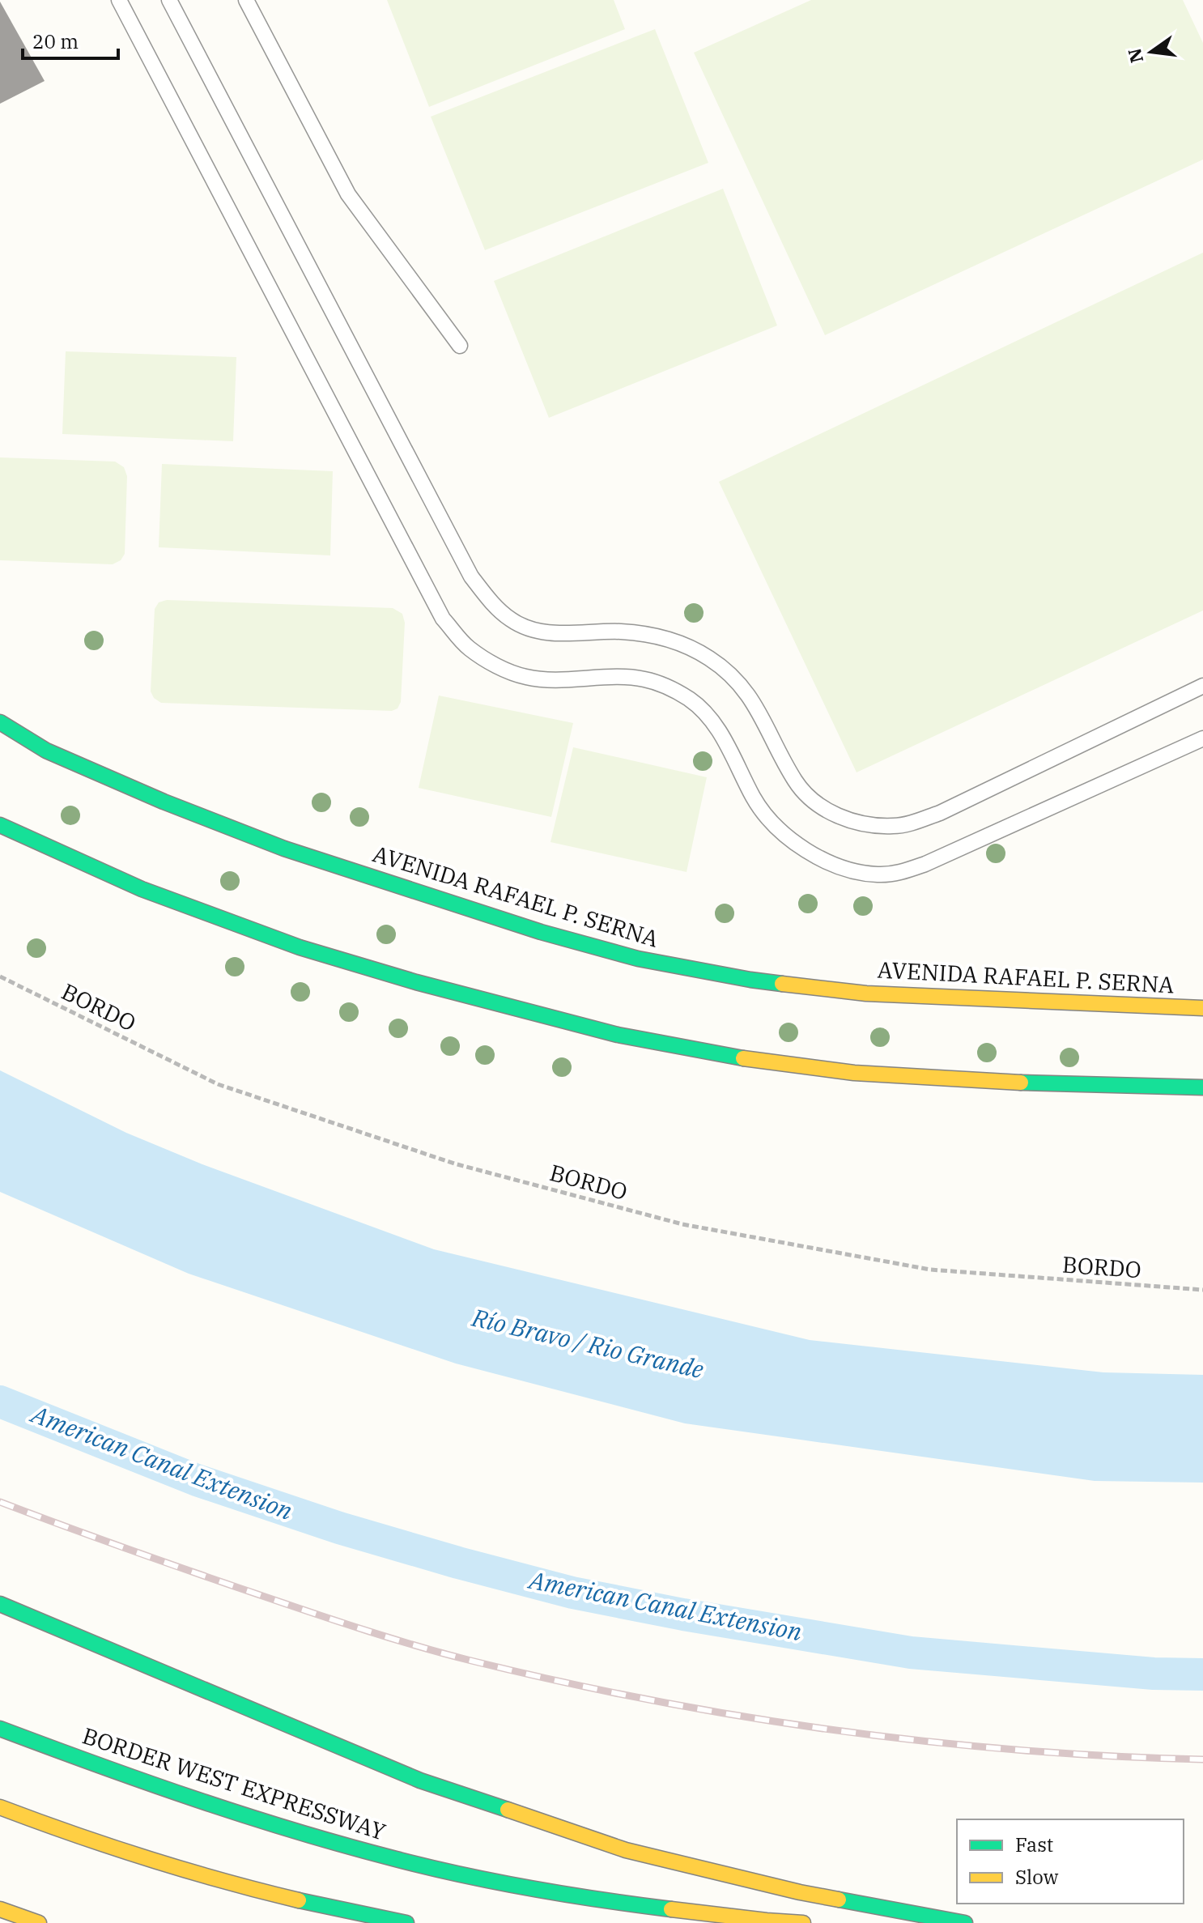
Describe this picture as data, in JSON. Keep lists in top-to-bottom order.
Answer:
{
  "streets": {
    "highway": ["AVENIDA RAFAEL P. SERNA", "BORDER WEST EXPRESSWAY"],
    "path": ["BORDO"]
  },
  "water": ["Río Bravo / Rio Grande", "American Canal Extension"],
  "legend": ["Fast", "Slow"],
  "scale_bar": "20 m",
  "north": "left"
}
